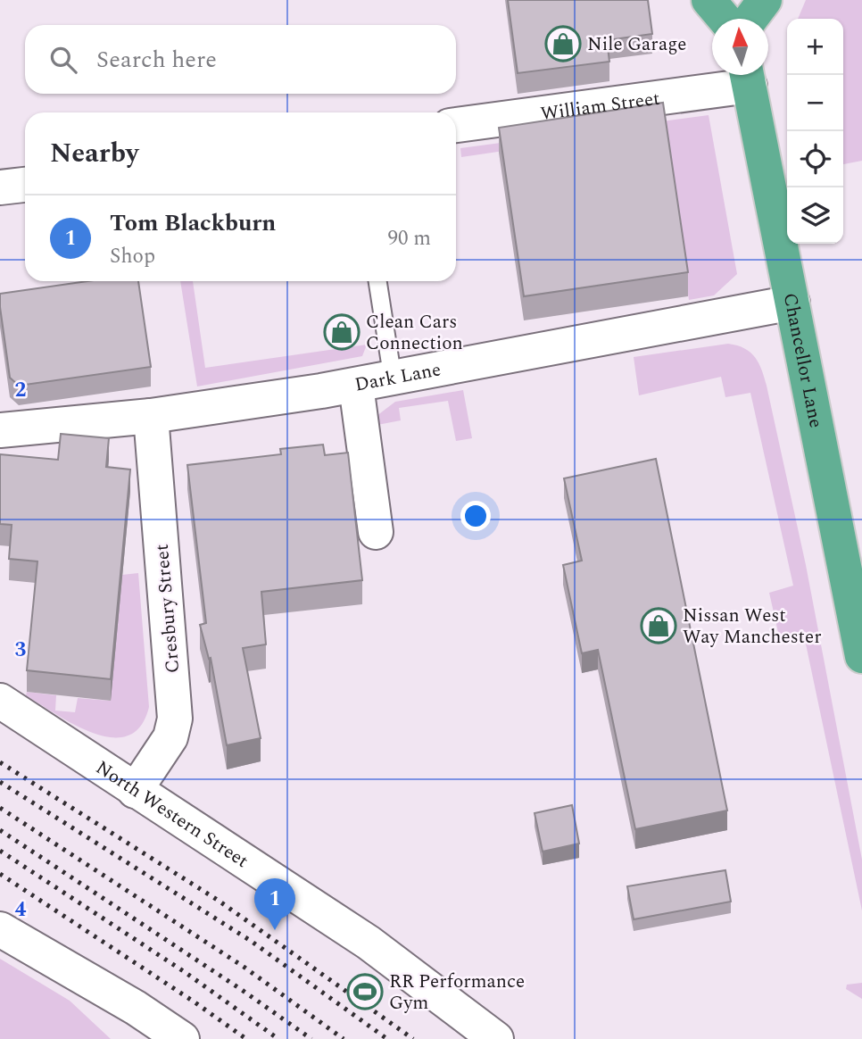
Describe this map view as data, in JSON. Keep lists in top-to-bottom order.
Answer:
{
  "streets": {
    "highway": ["Chancellor Lane"],
    "street": [
      "William Street",
      "Dark Lane",
      "Cresbury Street",
      "North Western Street"
    ]
  },
  "crossings": [
    ["William Street", "Chancellor Lane"],
    ["Chancellor Lane", "Dark Lane"],
    ["Dark Lane", "Cresbury Street"],
    ["Cresbury Street", "North Western Street"]
  ],
  "places": {
    "shop": ["Nile Garage", "Clean Cars Connection", "Nissan West Way Manchester"],
    "sports": ["RR Performance Gym"]
  },
  "north": "top",
  "page": {
    "map_buttons": ["+", "−"],
    "search": "Search here",
    "heading": "Nearby",
    "list": [
      {
        "mark": "1",
        "name": "Tom Blackburn",
        "note": "Shop",
        "value": "90 m"
      }
    ],
    "pins": "1"
  },
  "grid": {
    "rows": ["2", "3", "4"]
  }
}
